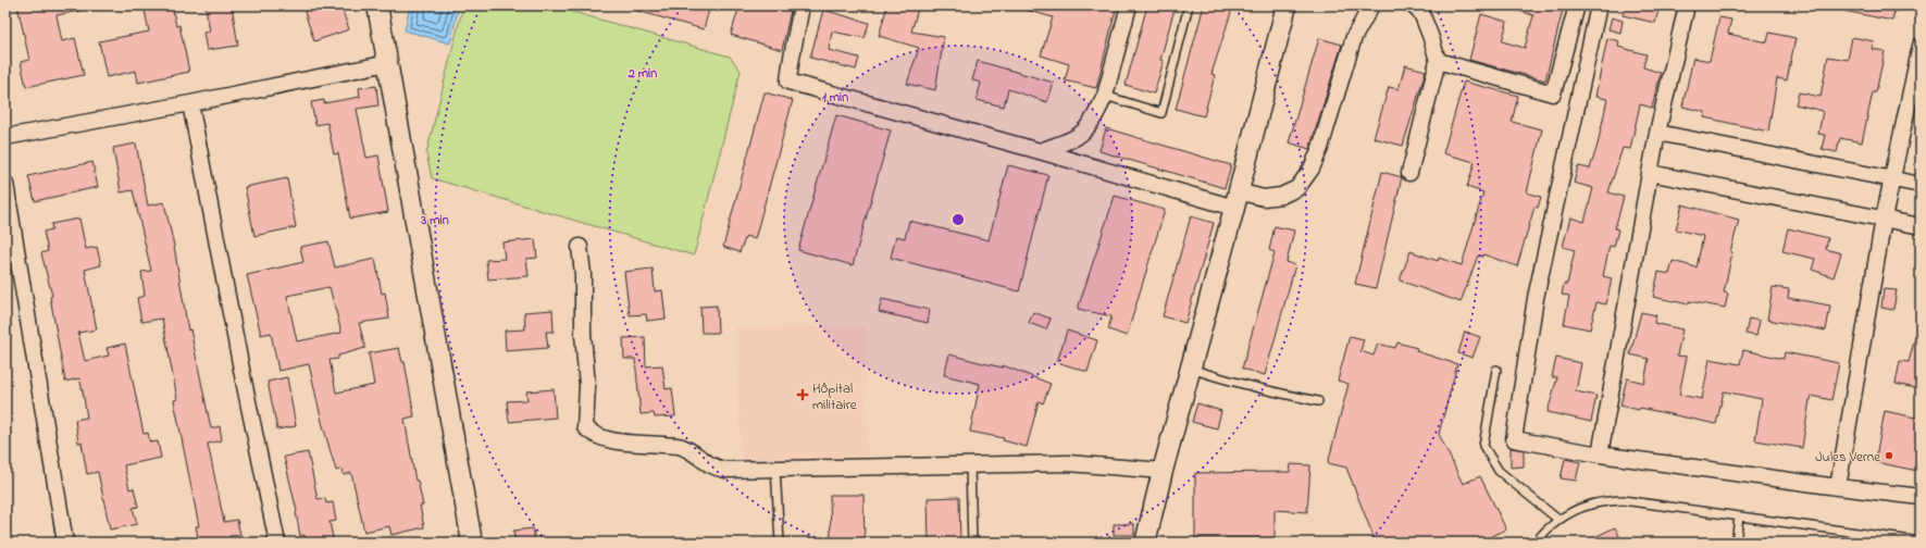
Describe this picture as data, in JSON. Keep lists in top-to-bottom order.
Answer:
{
  "places": {
    "health": ["Hôpital militaire"],
    "other": ["Jules Verne"]
  },
  "rings": ["2 min", "1 min", "3 min"]
}
